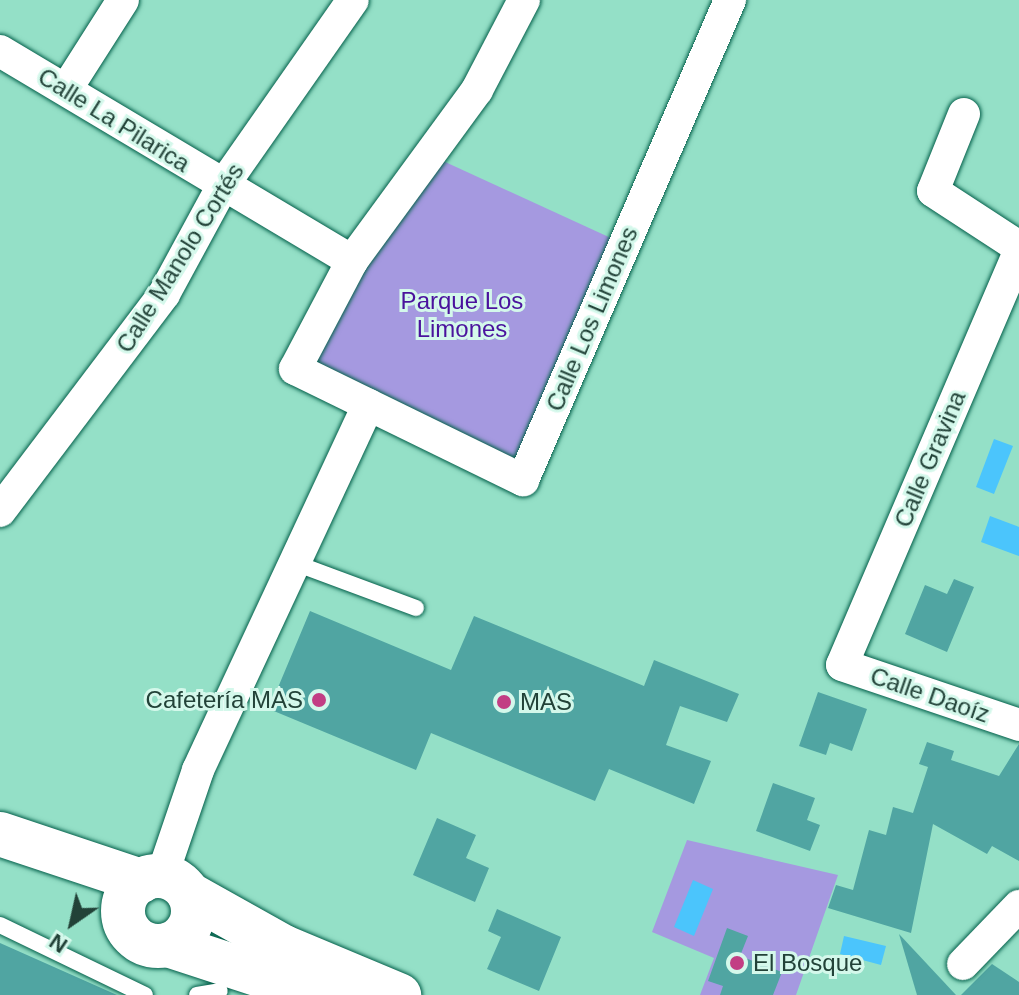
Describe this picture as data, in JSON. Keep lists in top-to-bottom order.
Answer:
{
  "streets": {
    "street": [
      "Calle La Pilarica",
      "Calle Manolo Cortés",
      "Calle Los Limones",
      "Calle Gravina",
      "Calle Daoíz"
    ]
  },
  "crossings": [
    ["Calle La Pilarica", "Calle Manolo Cortés"],
    ["Calle La Pilarica", "Calle Los Limones"],
    ["Calle Gravina", "Calle Daoíz"]
  ],
  "parks": ["Parque Los Limones"],
  "places": ["Cafetería MAS", "MAS", "El Bosque"],
  "north": "bottom left"
}
